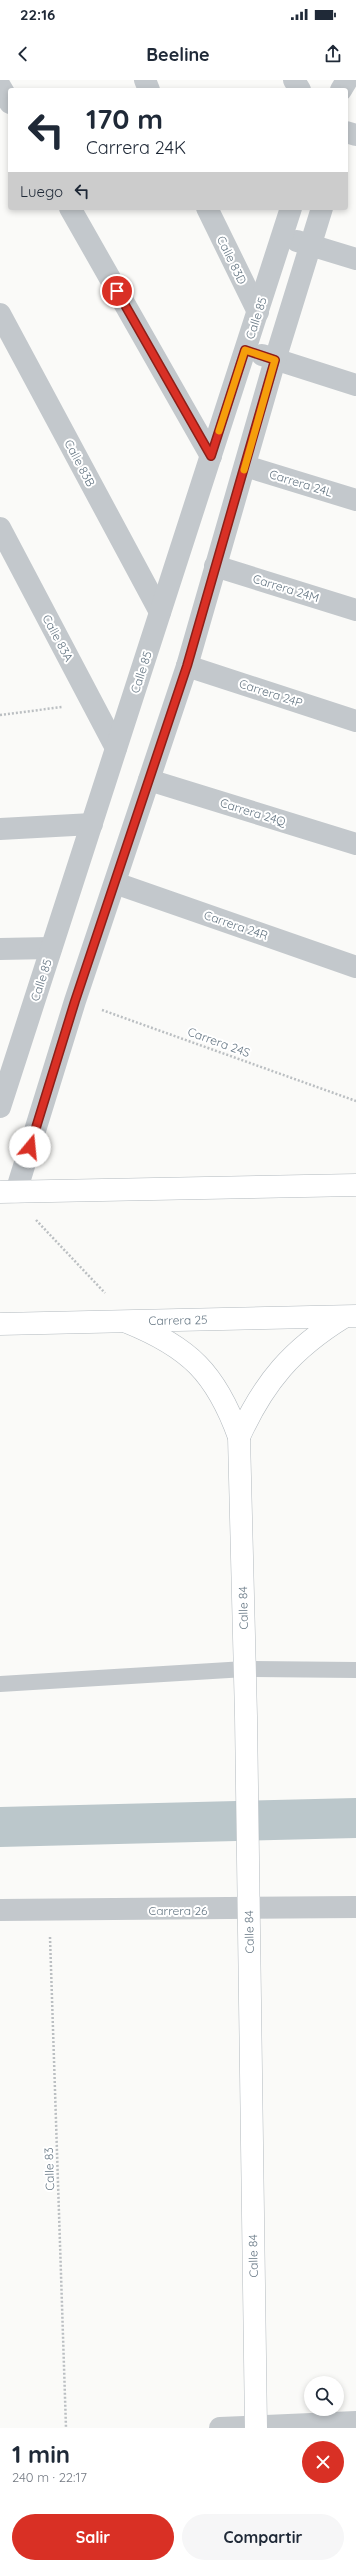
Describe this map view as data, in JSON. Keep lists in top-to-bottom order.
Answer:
{
  "streets": {
    "street": [
      "Calle 83D",
      "Calle 85",
      "Calle 83B",
      "Carrera 24L",
      "Carrera 24M",
      "Calle 83A",
      "Carrera 24P",
      "Carrera 24Q",
      "Carrera 24R",
      "Carrera 25",
      "Calle 84",
      "Carrera 26"
    ],
    "path": ["Carrera 24S", "Calle 83"]
  },
  "crossings": [
    ["Calle 83D", "Calle 85"],
    ["Calle 85", "Calle 83B"],
    ["Calle 85", "Calle 83A"],
    ["Carrera 25", "Calle 84"],
    ["Calle 84", "Carrera 26"],
    ["Carrera 26", "Calle 83"]
  ],
  "page": {
    "status": "22:16",
    "header": "Beeline",
    "turn": ["170 m", "Carrera 24K"],
    "then": "Luego",
    "heading": ["1 min", "240 m · 22:17"],
    "buttons": ["Salir", "Compartir"]
  }
}
